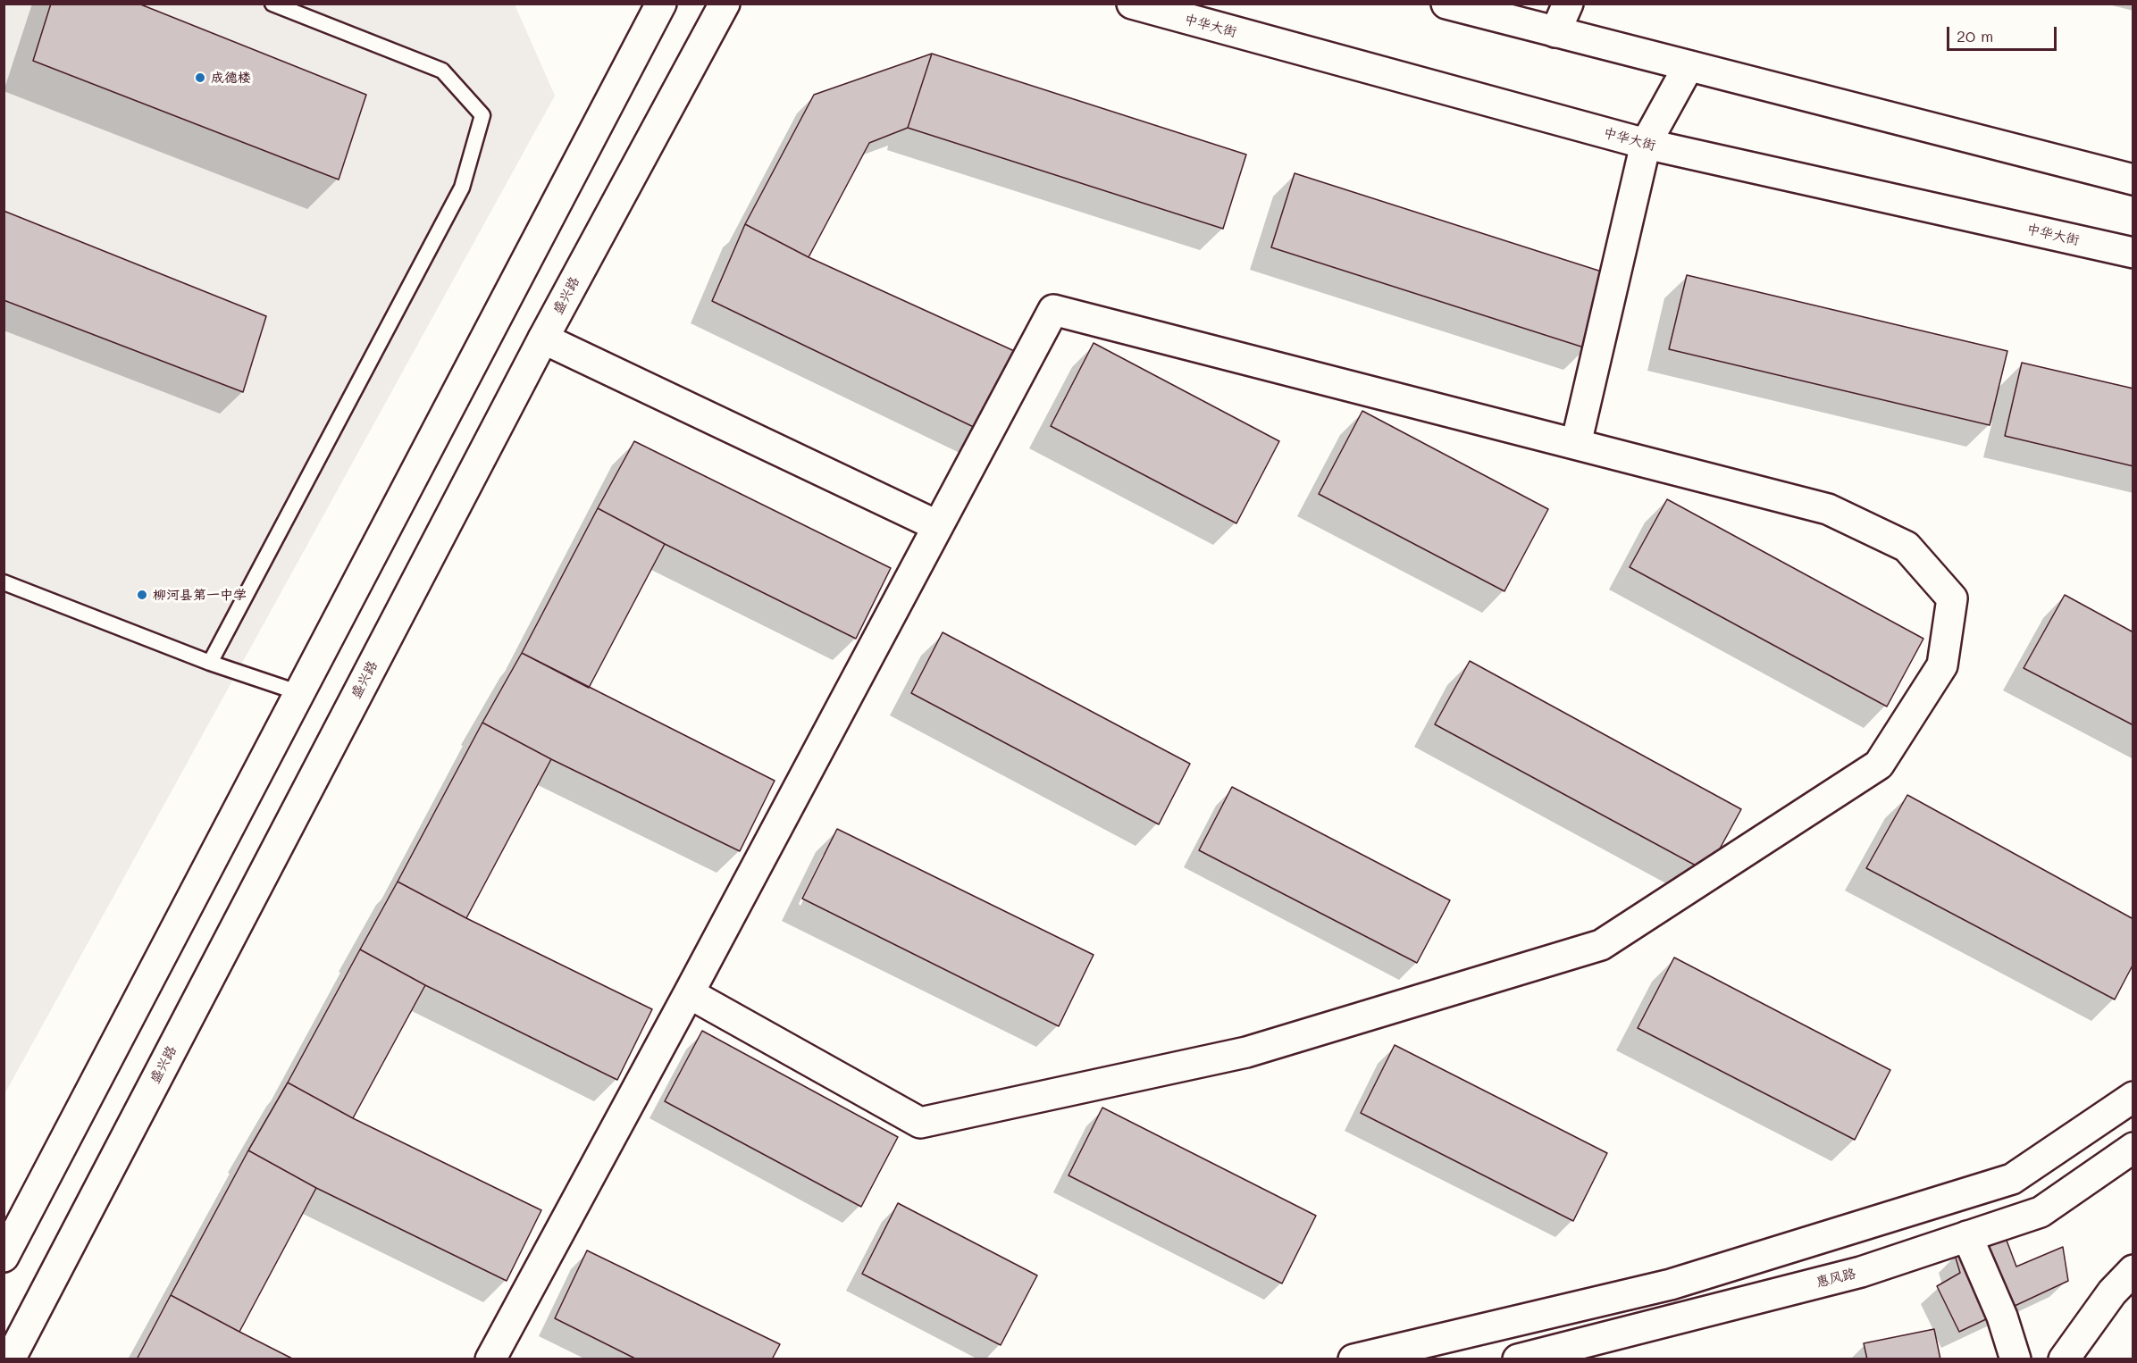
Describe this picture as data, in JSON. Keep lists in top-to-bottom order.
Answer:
{
  "streets": {
    "street": ["中华大街", "盛兴路", "惠风路"]
  },
  "places": ["成德楼", "柳河县第一中学"],
  "scale_bar": "20 m"
}
